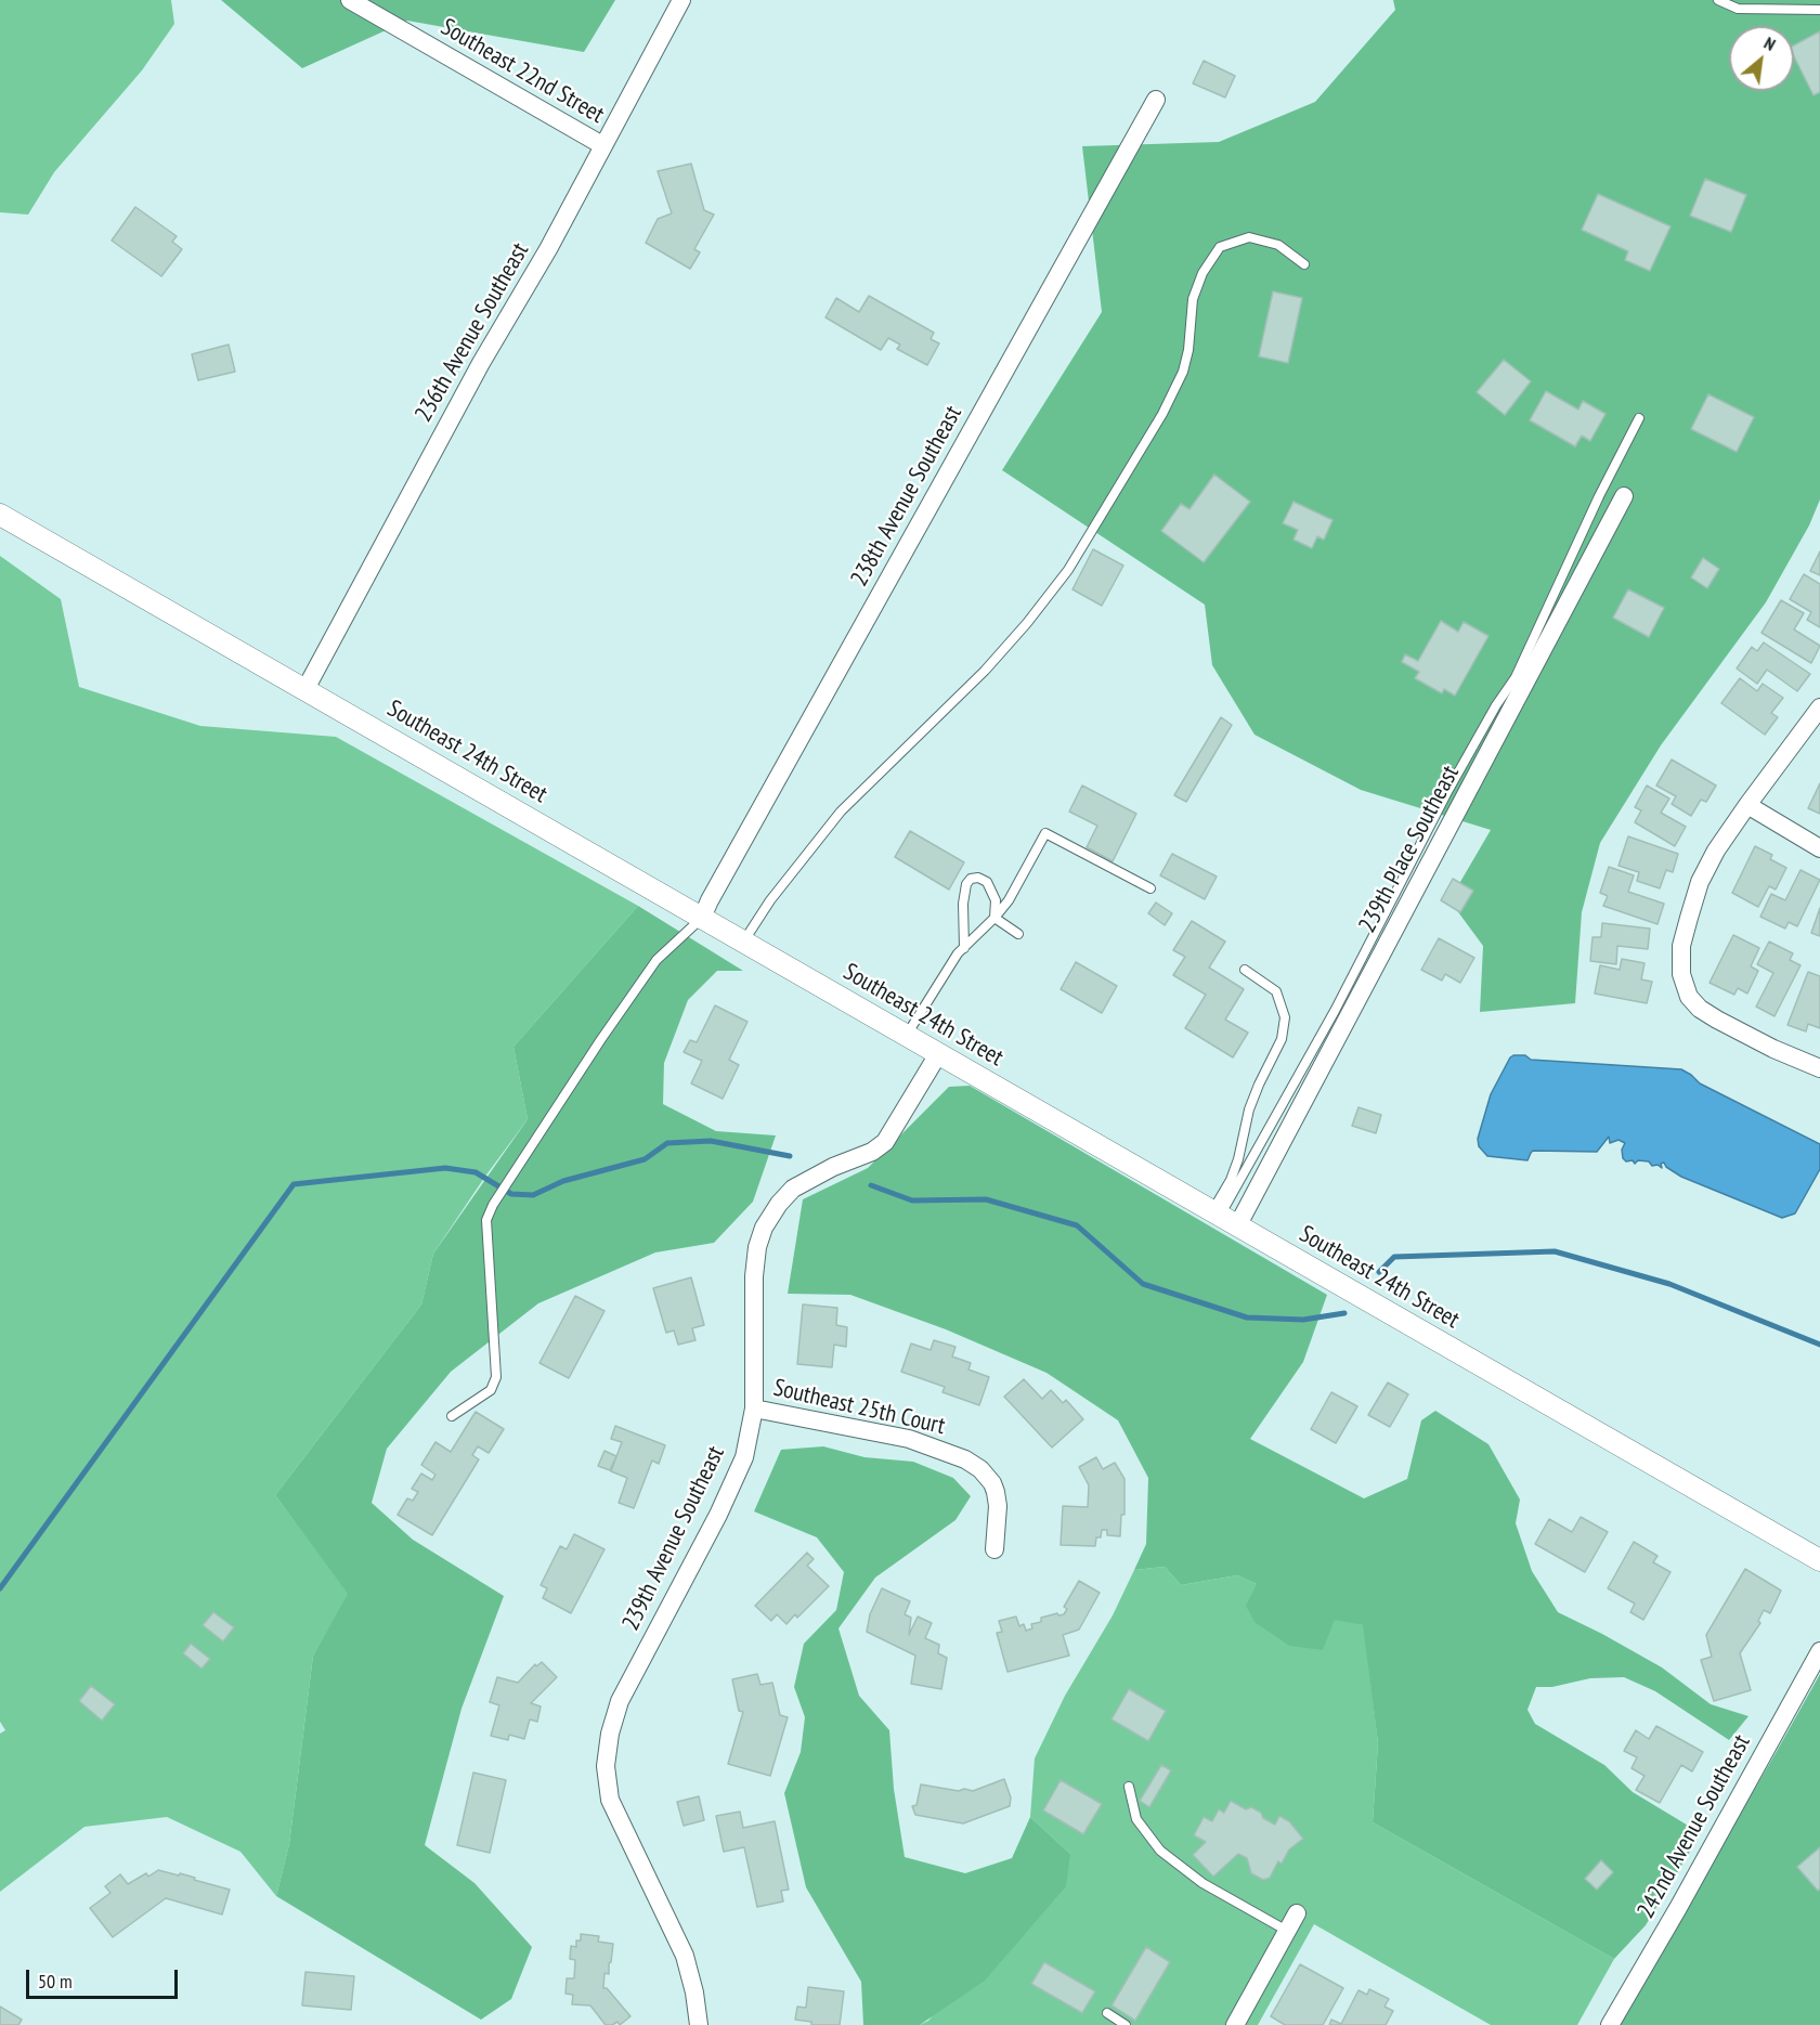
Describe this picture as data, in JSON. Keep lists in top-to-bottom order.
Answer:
{
  "streets": {
    "street": [
      "Southeast 22nd Street",
      "236th Avenue Southeast",
      "238th Avenue Southeast",
      "Southeast 24th Street",
      "239th Place Southeast",
      "Southeast 25th Court",
      "239th Avenue Southeast",
      "242nd Avenue Southeast"
    ]
  },
  "crossings": [
    ["Southeast 22nd Street", "236th Avenue Southeast"],
    ["236th Avenue Southeast", "Southeast 24th Street"],
    ["238th Avenue Southeast", "Southeast 24th Street"],
    ["Southeast 24th Street", "239th Place Southeast"],
    ["Southeast 24th Street", "239th Avenue Southeast"],
    ["Southeast 25th Court", "239th Avenue Southeast"]
  ],
  "scale_bar": "50 m",
  "north": "top right"
}
